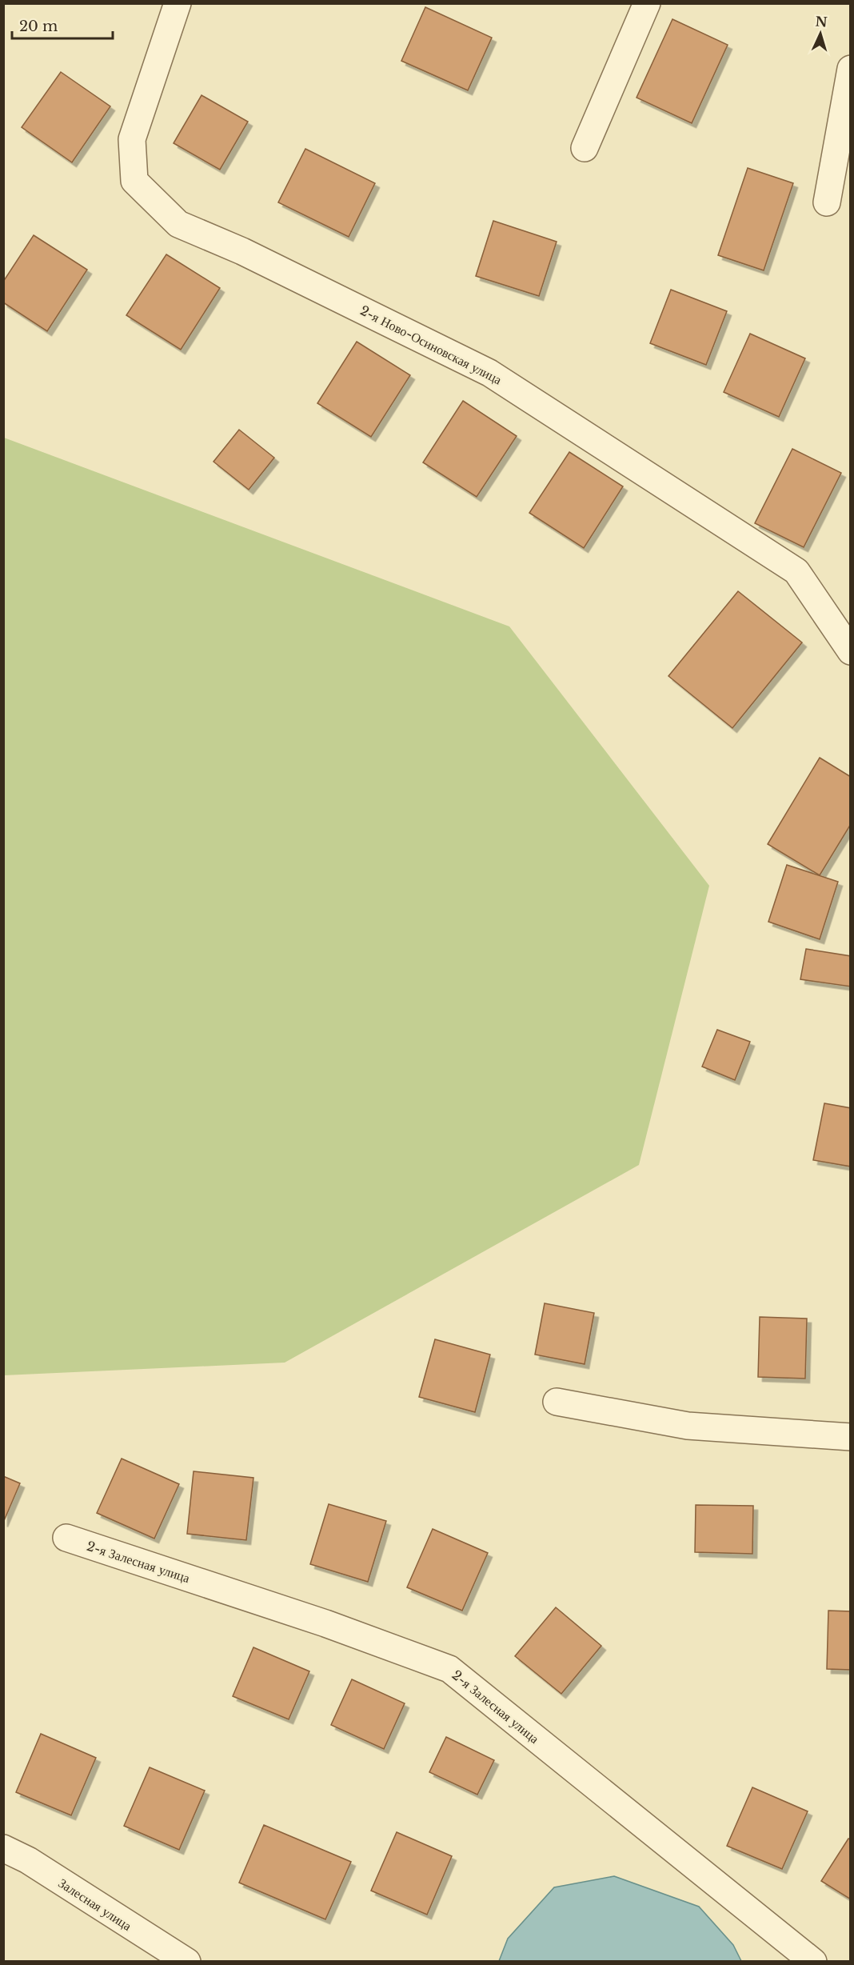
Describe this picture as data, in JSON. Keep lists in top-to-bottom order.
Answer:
{
  "streets": {
    "street": ["2-я Ново-Осиновская улица", "2-я Залесная улица", "Залесная улица"]
  },
  "scale_bar": "20 m",
  "north": "top"
}
